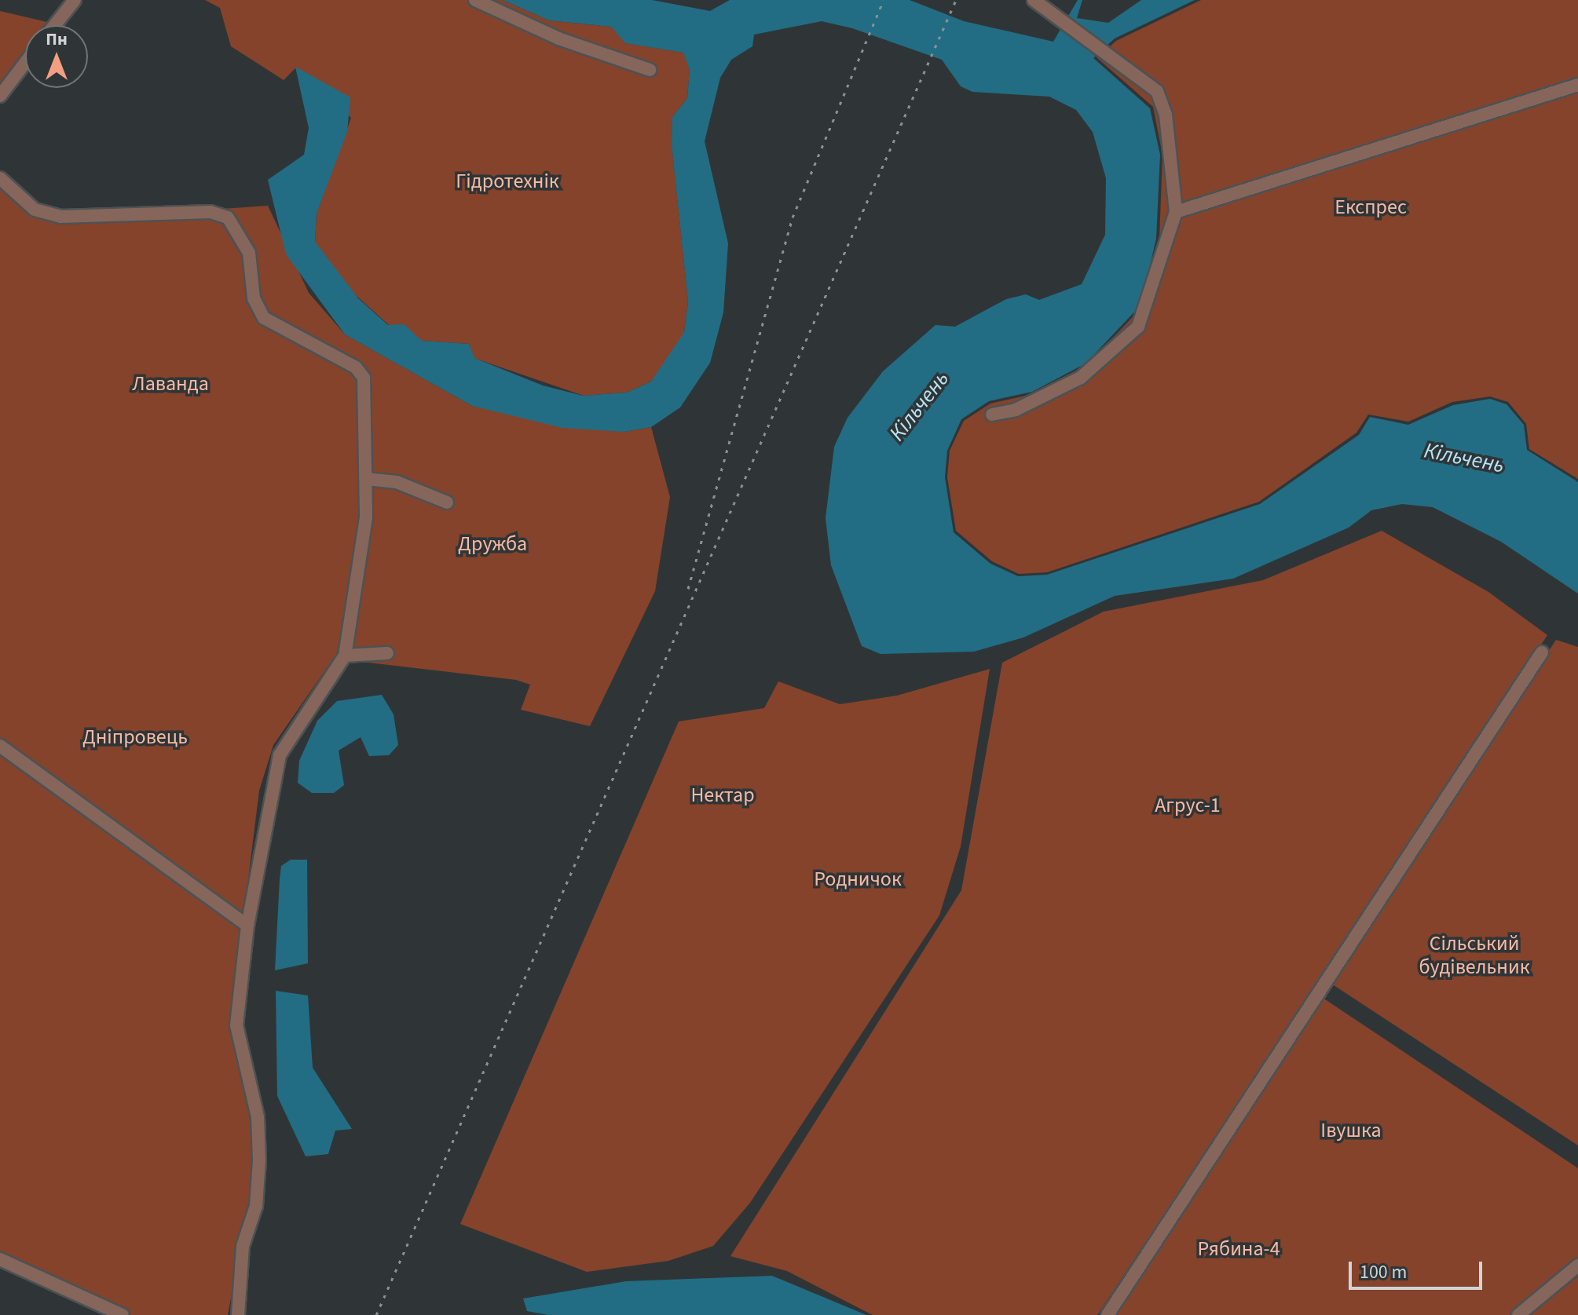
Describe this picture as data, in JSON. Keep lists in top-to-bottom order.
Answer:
{
  "water": ["Кільчень"],
  "parks": [
    "Гідротехнік",
    "Експрес",
    "Лаванда",
    "Дружба",
    "Дніпровець",
    "Нектар",
    "Агрус-1",
    "Родничок",
    "Сільський будівельник",
    "Івушка",
    "Рябина-4"
  ],
  "scale_bar": "100 m",
  "north": "top"
}
